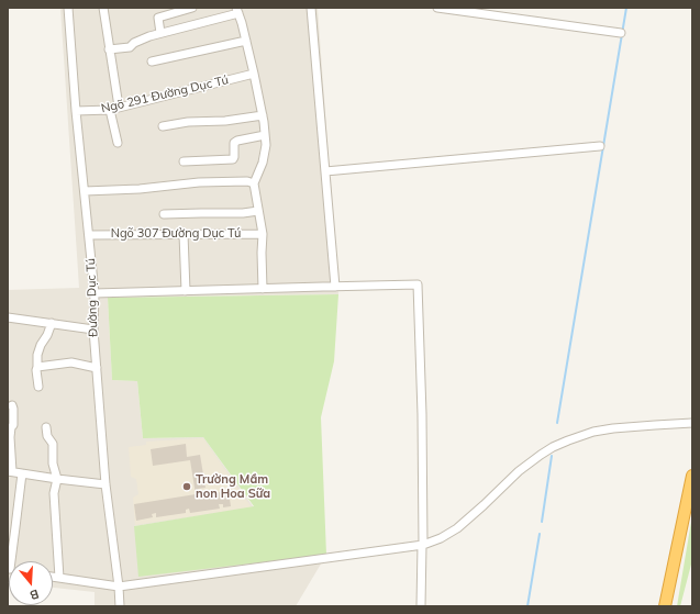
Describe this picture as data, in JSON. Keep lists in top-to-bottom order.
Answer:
{
  "streets": {
    "street": ["Ngõ 291 Đường Dục Tú", "Ngõ 307 Đường Dục Tú", "Đường Dục Tú"]
  },
  "crossings": [
    ["Ngõ 291 Đường Dục Tú", "Đường Dục Tú"],
    ["Ngõ 307 Đường Dục Tú", "Đường Dục Tú"]
  ],
  "places": ["Trường Mầm non Hoa Sữa"],
  "north": "bottom"
}
